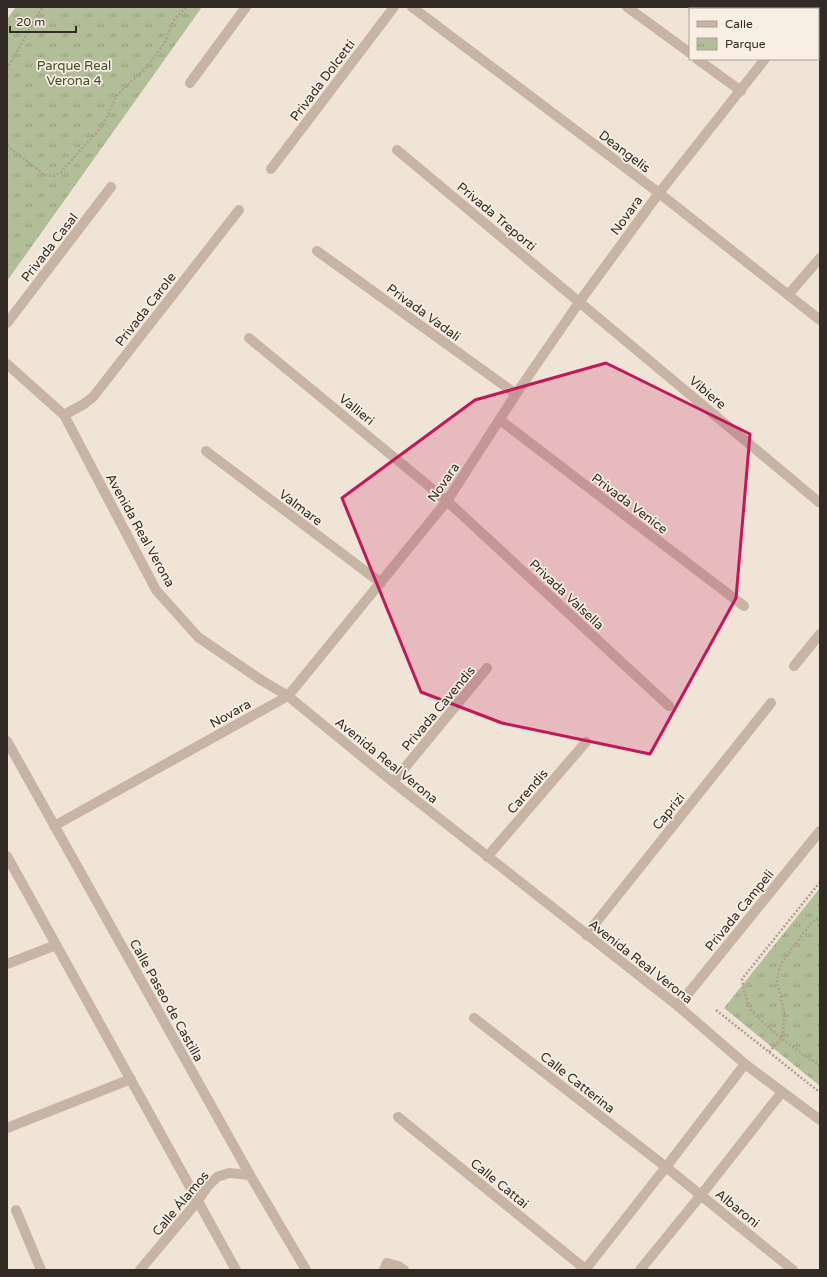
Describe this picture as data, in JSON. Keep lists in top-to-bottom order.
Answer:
{
  "streets": {
    "street": [
      "Privada Dolcetti",
      "Deangelis",
      "Novara",
      "Privada Treporti",
      "Privada Casal",
      "Privada Carole",
      "Privada Vadali",
      "Vibiere",
      "Vallieri",
      "Privada Venice",
      "Valmare",
      "Avenida Real Verona",
      "Privada Valsella",
      "Privada Cavendis",
      "Carendis",
      "Caprizi",
      "Privada Campeli",
      "Calle Paseo de Castilla",
      "Calle Catterina",
      "Calle Cattai",
      "Calle Álamos",
      "Albaroni"
    ]
  },
  "crossings": [
    ["Deangelis", "Novara"],
    ["Novara", "Privada Treporti"],
    ["Novara", "Privada Vadali"],
    ["Novara", "Vibiere"],
    ["Novara", "Vallieri"],
    ["Novara", "Privada Venice"],
    ["Novara", "Valmare"],
    ["Novara", "Avenida Real Verona"],
    ["Novara", "Privada Valsella"],
    ["Novara", "Calle Paseo de Castilla"],
    ["Privada Treporti", "Vibiere"],
    ["Privada Carole", "Avenida Real Verona"],
    ["Vallieri", "Privada Valsella"],
    ["Avenida Real Verona", "Privada Cavendis"],
    ["Avenida Real Verona", "Carendis"],
    ["Avenida Real Verona", "Caprizi"],
    ["Avenida Real Verona", "Privada Campeli"],
    ["Calle Paseo de Castilla", "Calle Álamos"],
    ["Calle Catterina", "Albaroni"]
  ],
  "parks": ["Parque Real Verona 4"],
  "legend": ["Calle", "Parque"],
  "scale_bar": "20 m"
}
